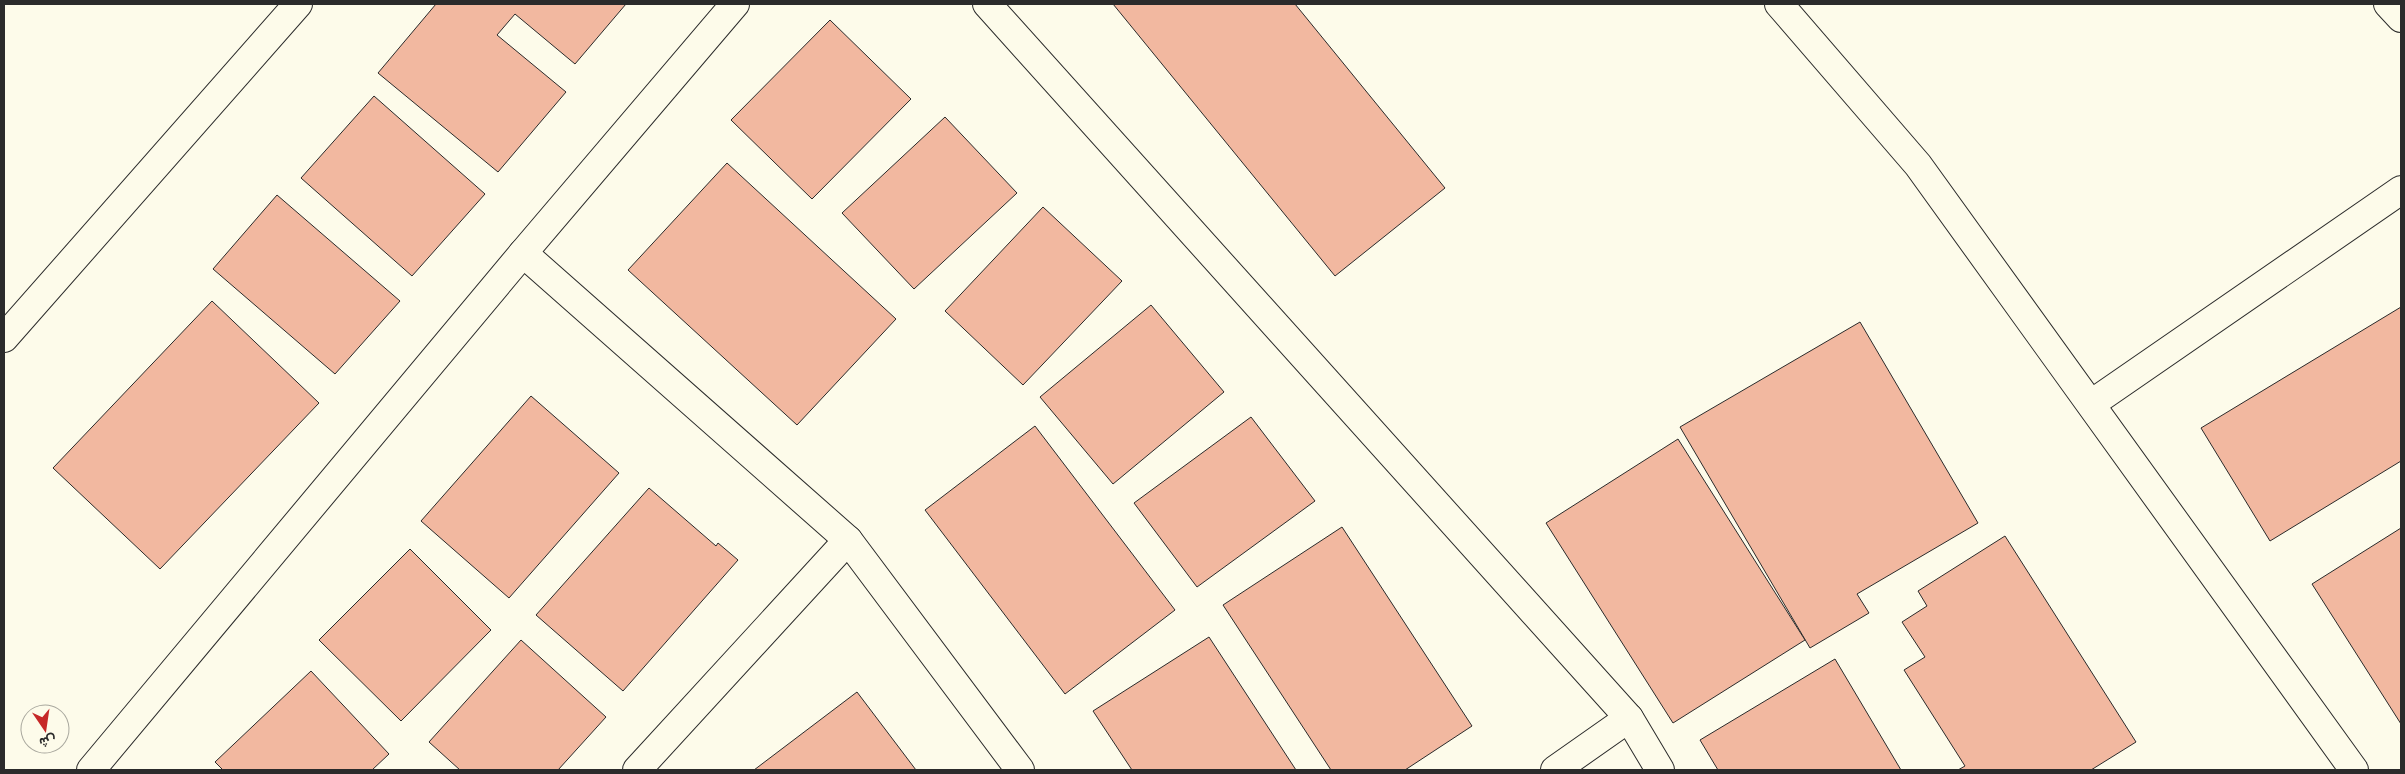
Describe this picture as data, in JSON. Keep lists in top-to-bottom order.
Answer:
{
  "north": "bottom"
}
